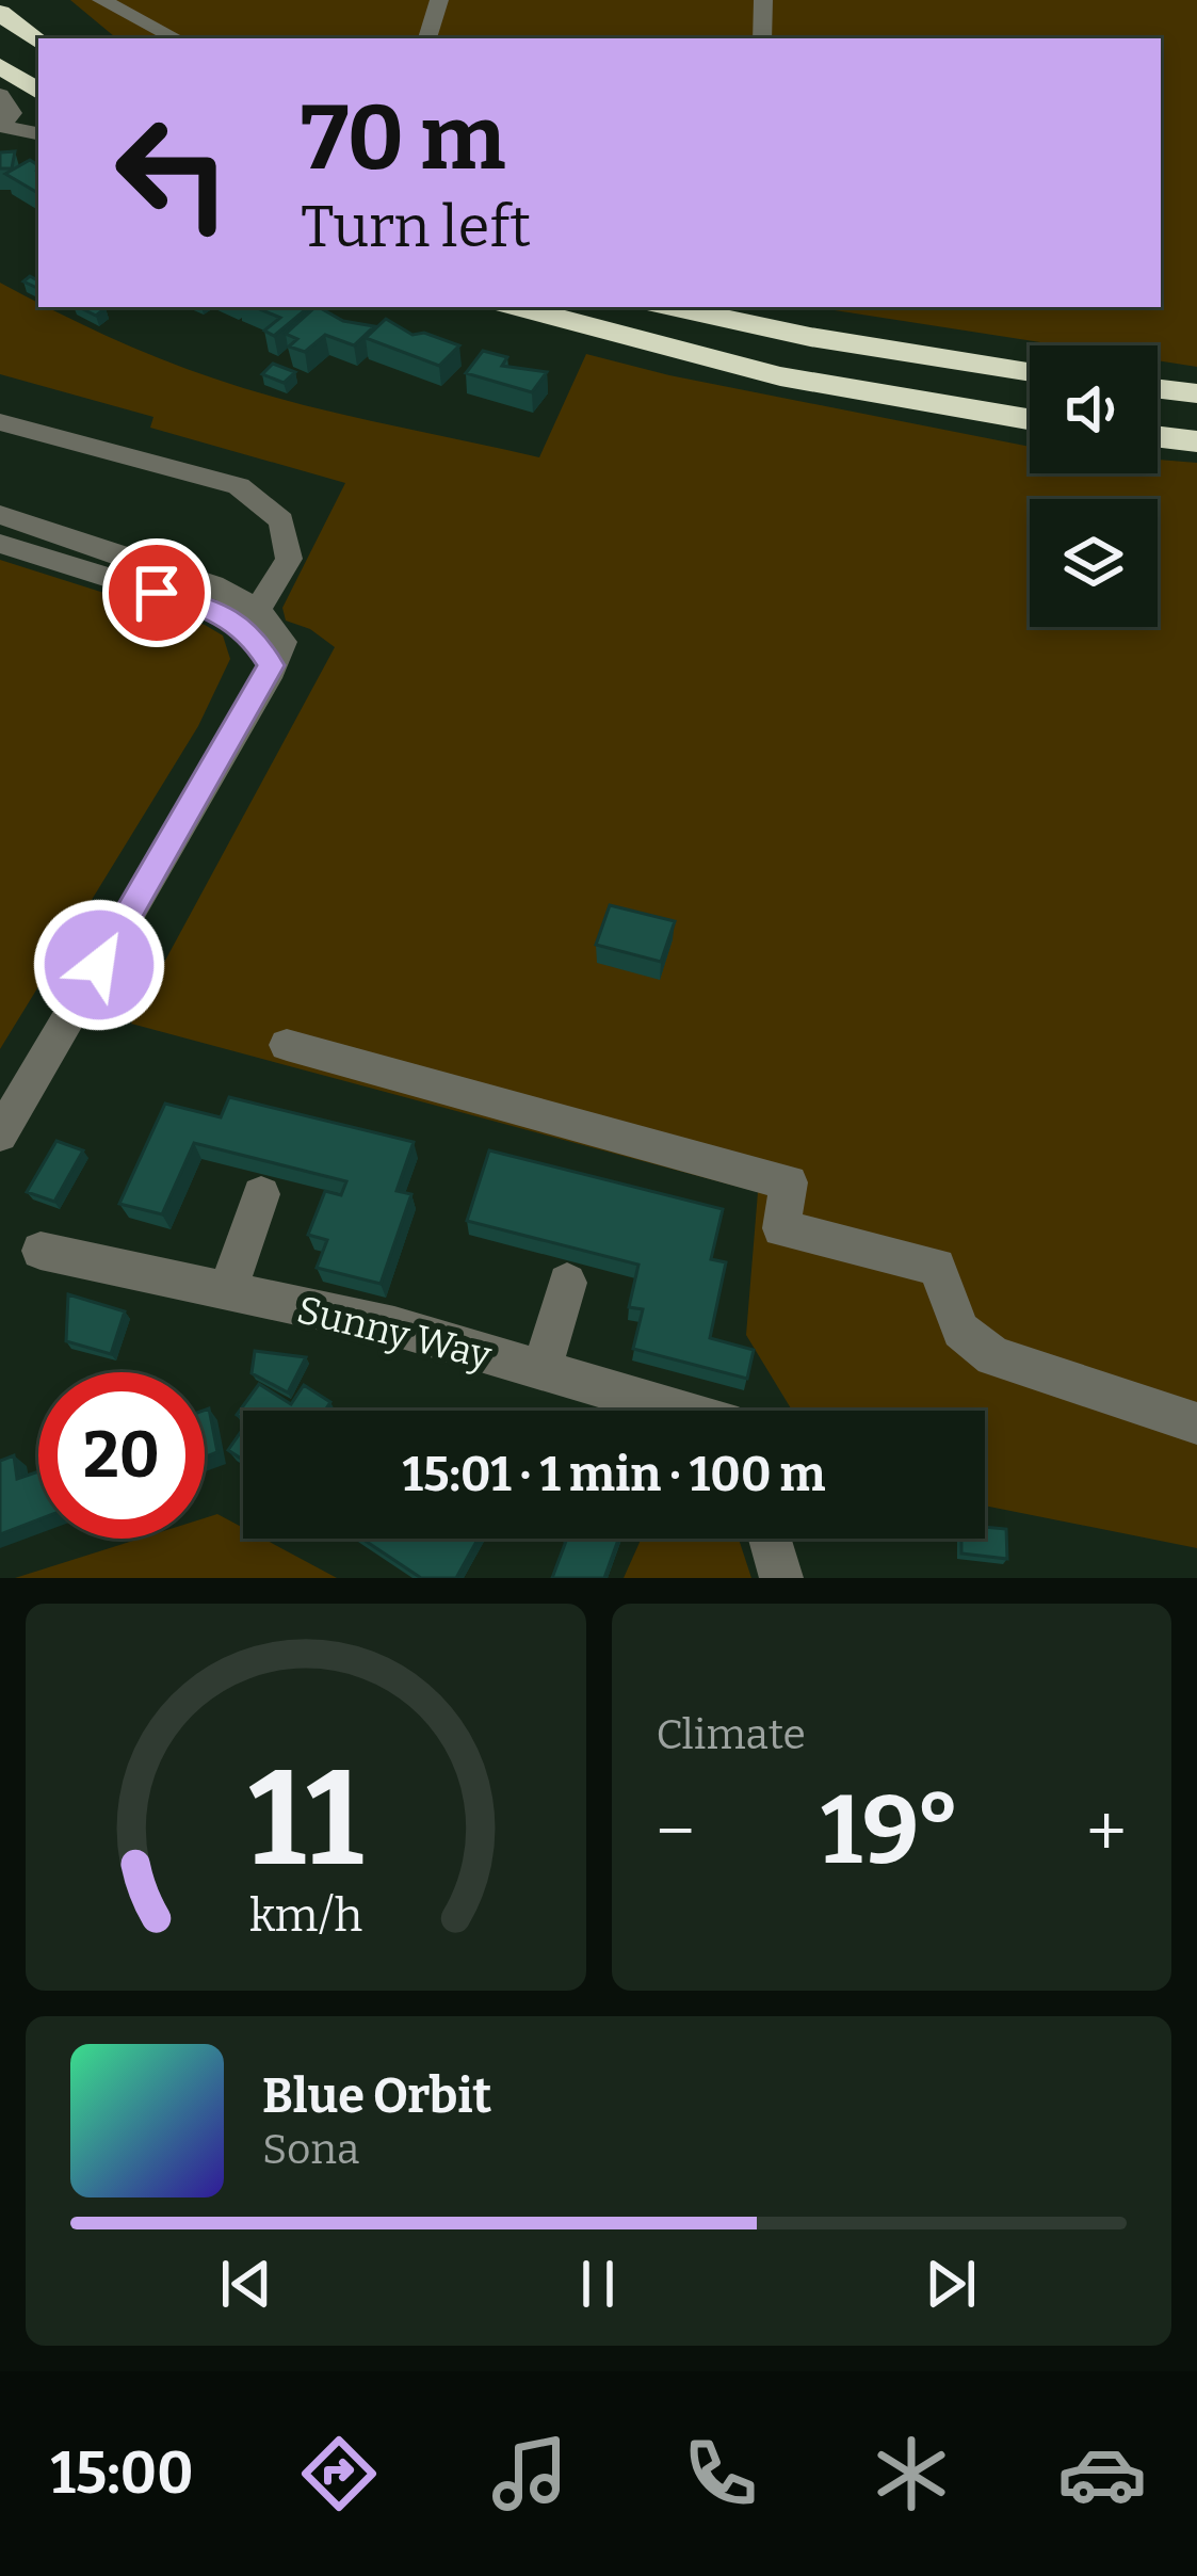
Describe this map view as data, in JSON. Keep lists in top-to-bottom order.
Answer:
{
  "streets": {
    "street": ["Sunny Way"]
  },
  "page": {
    "turn": ["70 m", "Turn left"],
    "limit": "20",
    "trip": "15:01 · 1 min · 100 m",
    "tile": "Climate",
    "heat": ["−", "19°", "+"],
    "song": ["Blue Orbit", "Sona"],
    "tabs": "15:00",
    "gauge": ["11", "km/h"]
  }
}
